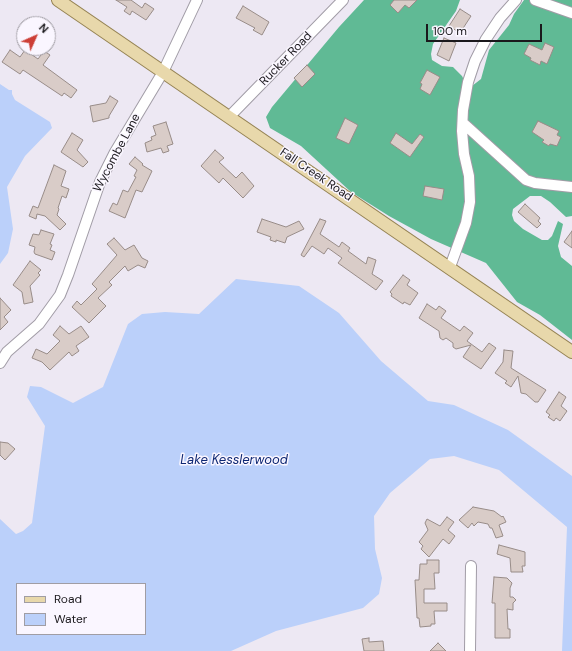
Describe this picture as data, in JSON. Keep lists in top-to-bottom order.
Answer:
{
  "streets": {
    "main road": ["Fall Creek Road"],
    "street": ["Rucker Road", "Wycombe Lane"]
  },
  "crossings": [
    ["Rucker Road", "Fall Creek Road"],
    ["Wycombe Lane", "Fall Creek Road"]
  ],
  "water": ["Lake Kesslerwood"],
  "legend": ["Road", "Water"],
  "scale_bar": "100 m",
  "north": "top right"
}
